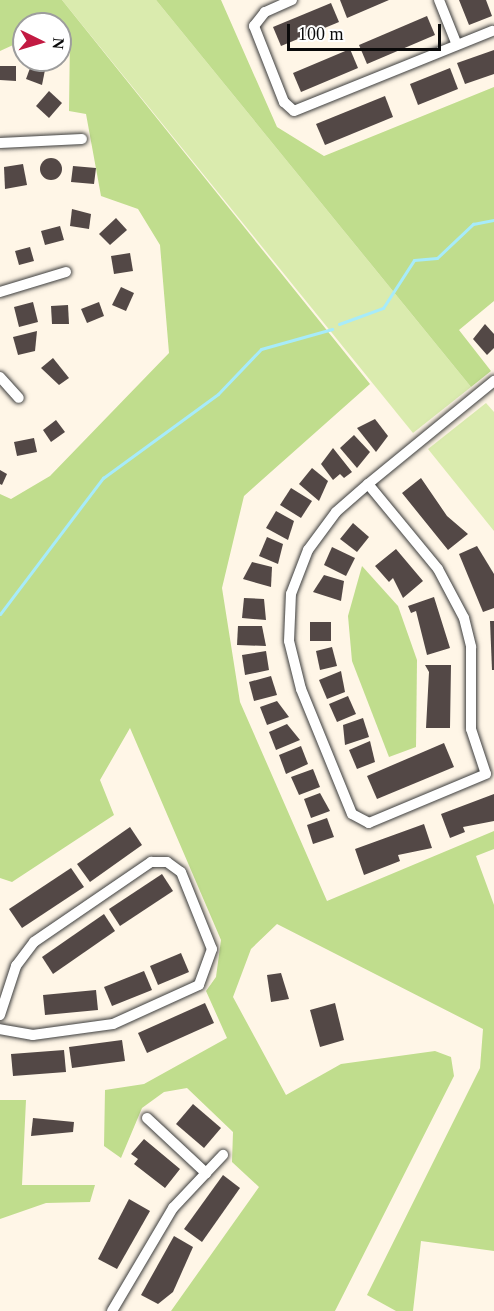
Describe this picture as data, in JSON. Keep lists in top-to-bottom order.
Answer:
{
  "scale_bar": "100 m",
  "north": "right"
}
